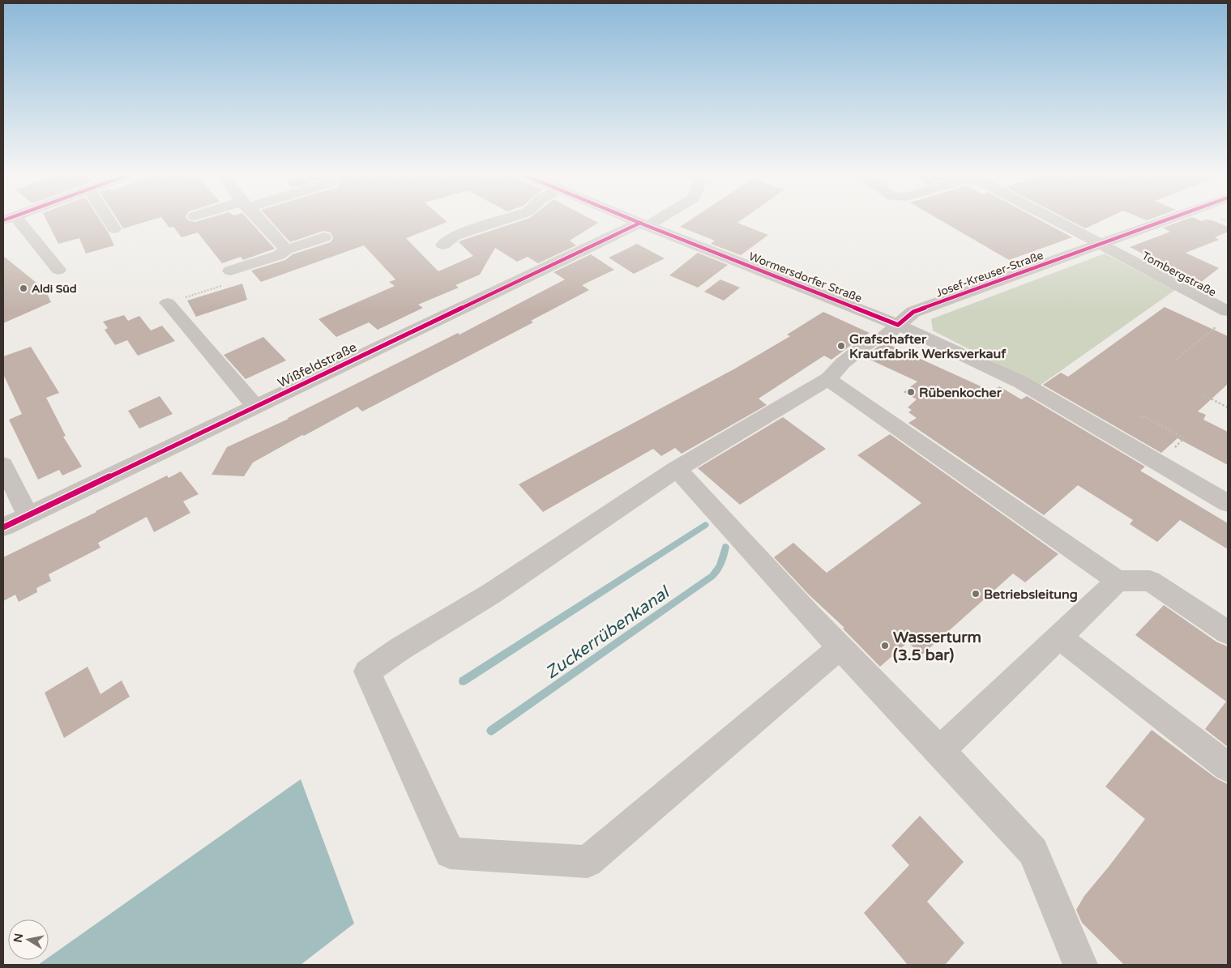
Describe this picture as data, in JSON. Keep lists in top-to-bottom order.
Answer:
{
  "streets": {
    "street": [
      "Josef-Kreuser-Straße",
      "Tombergstraße",
      "Wormersdorfer Straße",
      "Wißfeldstraße"
    ]
  },
  "crossings": [
    ["Josef-Kreuser-Straße", "Tombergstraße"],
    ["Josef-Kreuser-Straße", "Wormersdorfer Straße"],
    ["Wormersdorfer Straße", "Wißfeldstraße"]
  ],
  "water": ["Zuckerrübenkanal"],
  "places": [
    "Aldi Süd",
    "Grafschafter Krautfabrik Werksverkauf",
    "Rübenkocher",
    "Betriebsleitung",
    "Wasserturm (3.5 bar)"
  ],
  "north": "left"
}
